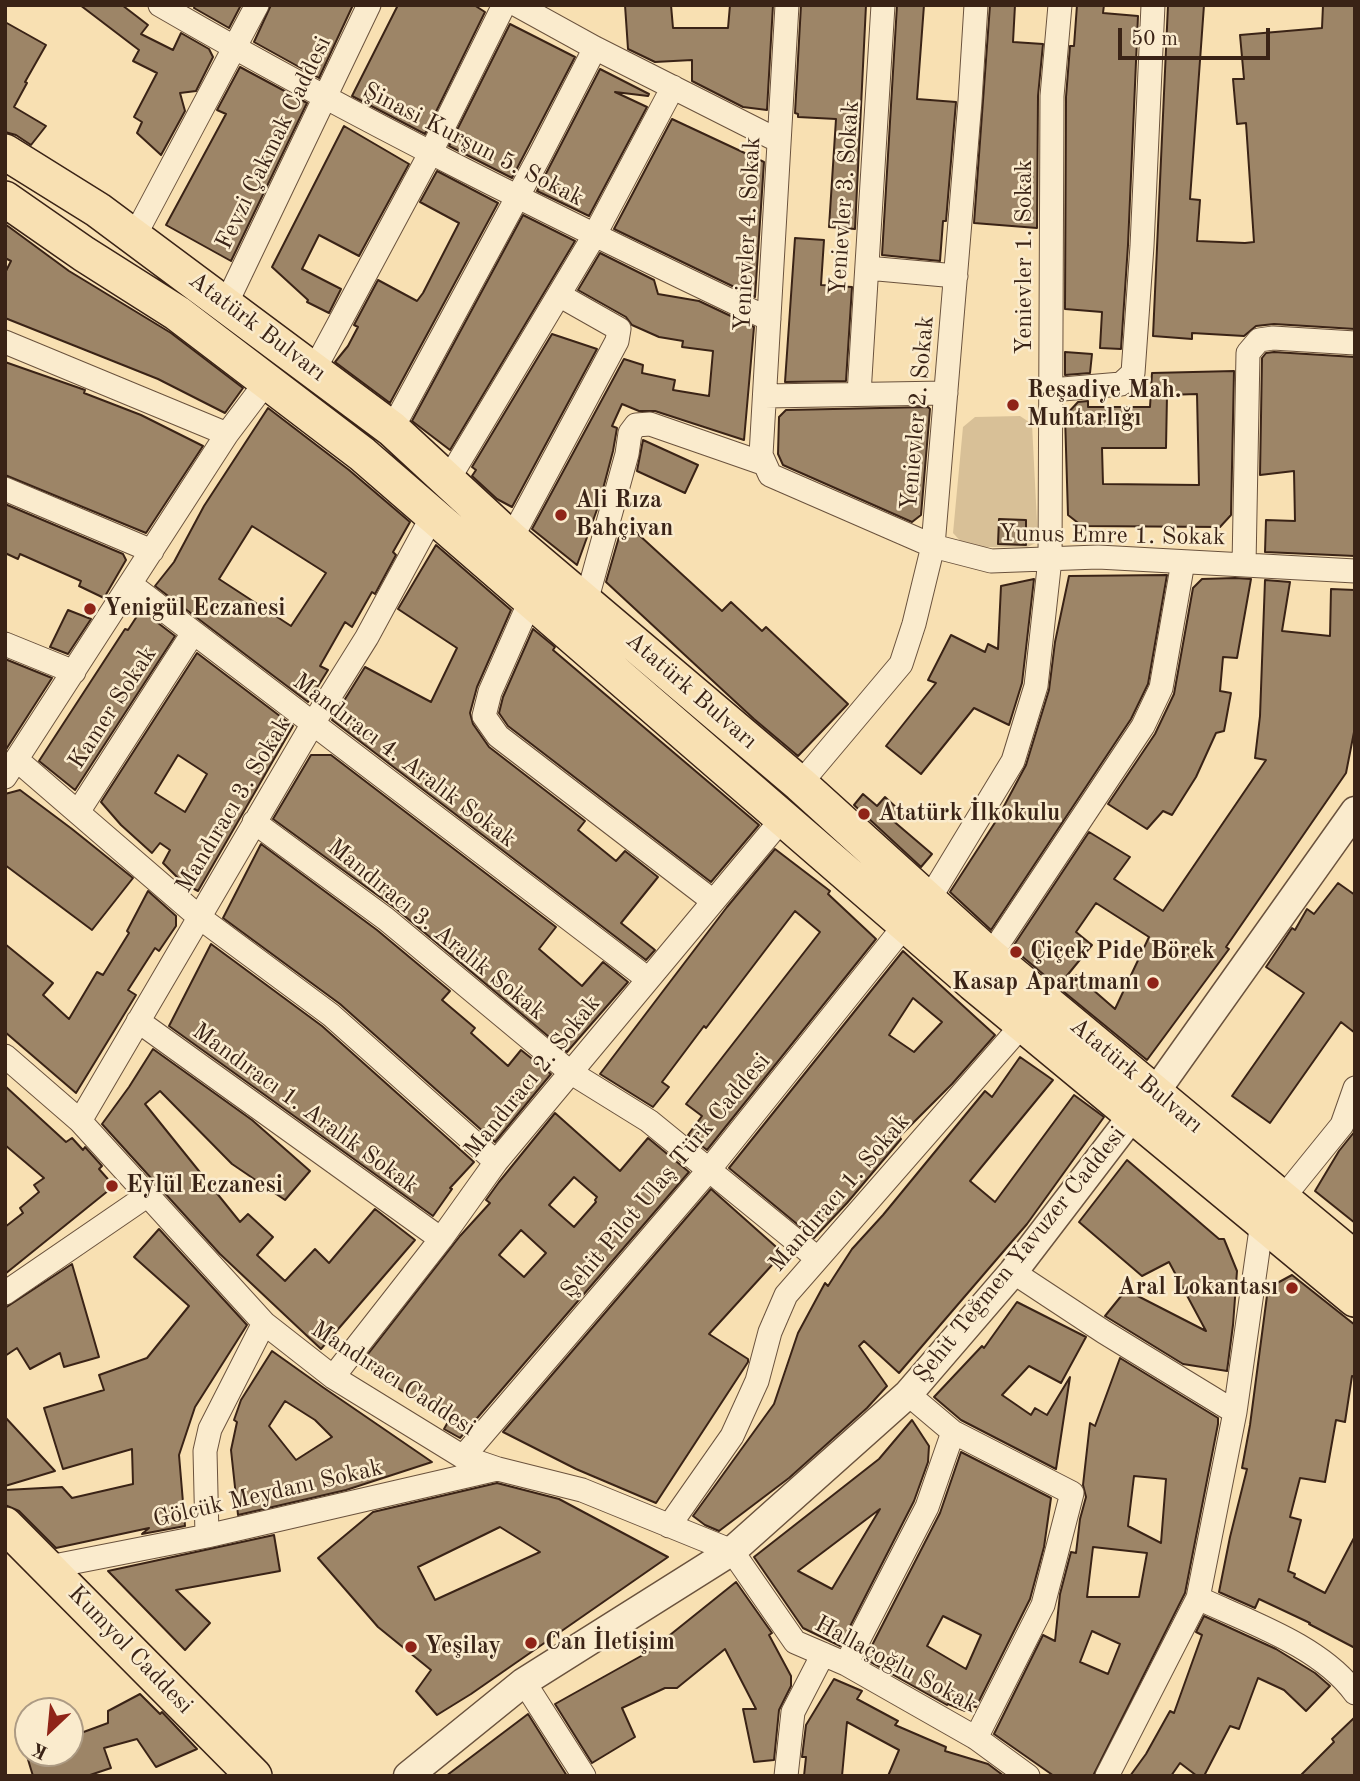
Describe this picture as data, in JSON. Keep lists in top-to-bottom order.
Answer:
{
  "streets": {
    "main road": ["Atatürk Bulvarı", "Kumyol Caddesi"],
    "street": [
      "Fevzi Çakmak Caddesi",
      "Şinasi Kurşun 5. Sokak",
      "Yenievler 3. Sokak",
      "Yenievler 4. Sokak",
      "Yenievler 1. Sokak",
      "Yenievler 2. Sokak",
      "Yunus Emre 1. Sokak",
      "Kamer Sokak",
      "Mandıracı 4. Aralık Sokak",
      "Mandıracı 3. Sokak",
      "Mandıracı 3. Aralık Sokak",
      "Mandıracı 2. Sokak",
      "Mandıracı 1. Aralık Sokak",
      "Şehit Pilot Ulaş Türk Caddesi",
      "Mandıracı 1. Sokak",
      "Şehit Teğmen Yavuzer Caddesi",
      "Mandıracı Caddesi",
      "Gölcük Meydanı Sokak",
      "Hallaçoğlu Sokak"
    ]
  },
  "crossings": [
    ["Fevzi Çakmak Caddesi", "Şinasi Kurşun 5. Sokak"],
    ["Fevzi Çakmak Caddesi", "Atatürk Bulvarı"],
    ["Şinasi Kurşun 5. Sokak", "Yenievler 4. Sokak"],
    ["Yenievler 4. Sokak", "Yunus Emre 1. Sokak"],
    ["Yenievler 1. Sokak", "Atatürk Bulvarı"],
    ["Yenievler 1. Sokak", "Yunus Emre 1. Sokak"],
    ["Yenievler 1. Sokak", "Şehit Pilot Ulaş Türk Caddesi"],
    ["Atatürk Bulvarı", "Yenievler 2. Sokak"],
    ["Atatürk Bulvarı", "Yunus Emre 1. Sokak"],
    ["Atatürk Bulvarı", "Mandıracı 3. Sokak"],
    ["Atatürk Bulvarı", "Mandıracı 2. Sokak"],
    ["Atatürk Bulvarı", "Şehit Pilot Ulaş Türk Caddesi"],
    ["Atatürk Bulvarı", "Mandıracı 1. Sokak"],
    ["Atatürk Bulvarı", "Şehit Teğmen Yavuzer Caddesi"],
    ["Yenievler 2. Sokak", "Yunus Emre 1. Sokak"],
    ["Kamer Sokak", "Mandıracı 4. Aralık Sokak"],
    ["Mandıracı 4. Aralık Sokak", "Mandıracı 3. Sokak"],
    ["Mandıracı 4. Aralık Sokak", "Mandıracı 2. Sokak"],
    ["Mandıracı 3. Sokak", "Mandıracı 3. Aralık Sokak"],
    ["Mandıracı 3. Sokak", "Mandıracı 1. Aralık Sokak"],
    ["Mandıracı 3. Sokak", "Mandıracı Caddesi"],
    ["Mandıracı 3. Aralık Sokak", "Mandıracı 2. Sokak"],
    ["Mandıracı 3. Aralık Sokak", "Şehit Pilot Ulaş Türk Caddesi"],
    ["Mandıracı 3. Aralık Sokak", "Mandıracı 1. Sokak"],
    ["Mandıracı 2. Sokak", "Mandıracı 1. Aralık Sokak"],
    ["Mandıracı 2. Sokak", "Mandıracı Caddesi"],
    ["Şehit Pilot Ulaş Türk Caddesi", "Mandıracı Caddesi"],
    ["Mandıracı 1. Sokak", "Mandıracı Caddesi"],
    ["Şehit Teğmen Yavuzer Caddesi", "Mandıracı Caddesi"],
    ["Şehit Teğmen Yavuzer Caddesi", "Hallaçoğlu Sokak"],
    ["Mandıracı Caddesi", "Gölcük Meydanı Sokak"],
    ["Mandıracı Caddesi", "Hallaçoğlu Sokak"],
    ["Gölcük Meydanı Sokak", "Kumyol Caddesi"]
  ],
  "places": [
    "Reşadiye Mah. Muhtarlığı",
    "Ali Rıza Bahçivan",
    "Yenigül Eczanesi",
    "Atatürk İlkokulu",
    "Çiçek Pide Börek",
    "Kasap Apartmanı",
    "Eylül Eczanesi",
    "Aral Lokantası",
    "Can İletişim",
    "Yeşilay"
  ],
  "scale_bar": "50 m",
  "north": "bottom left"
}
